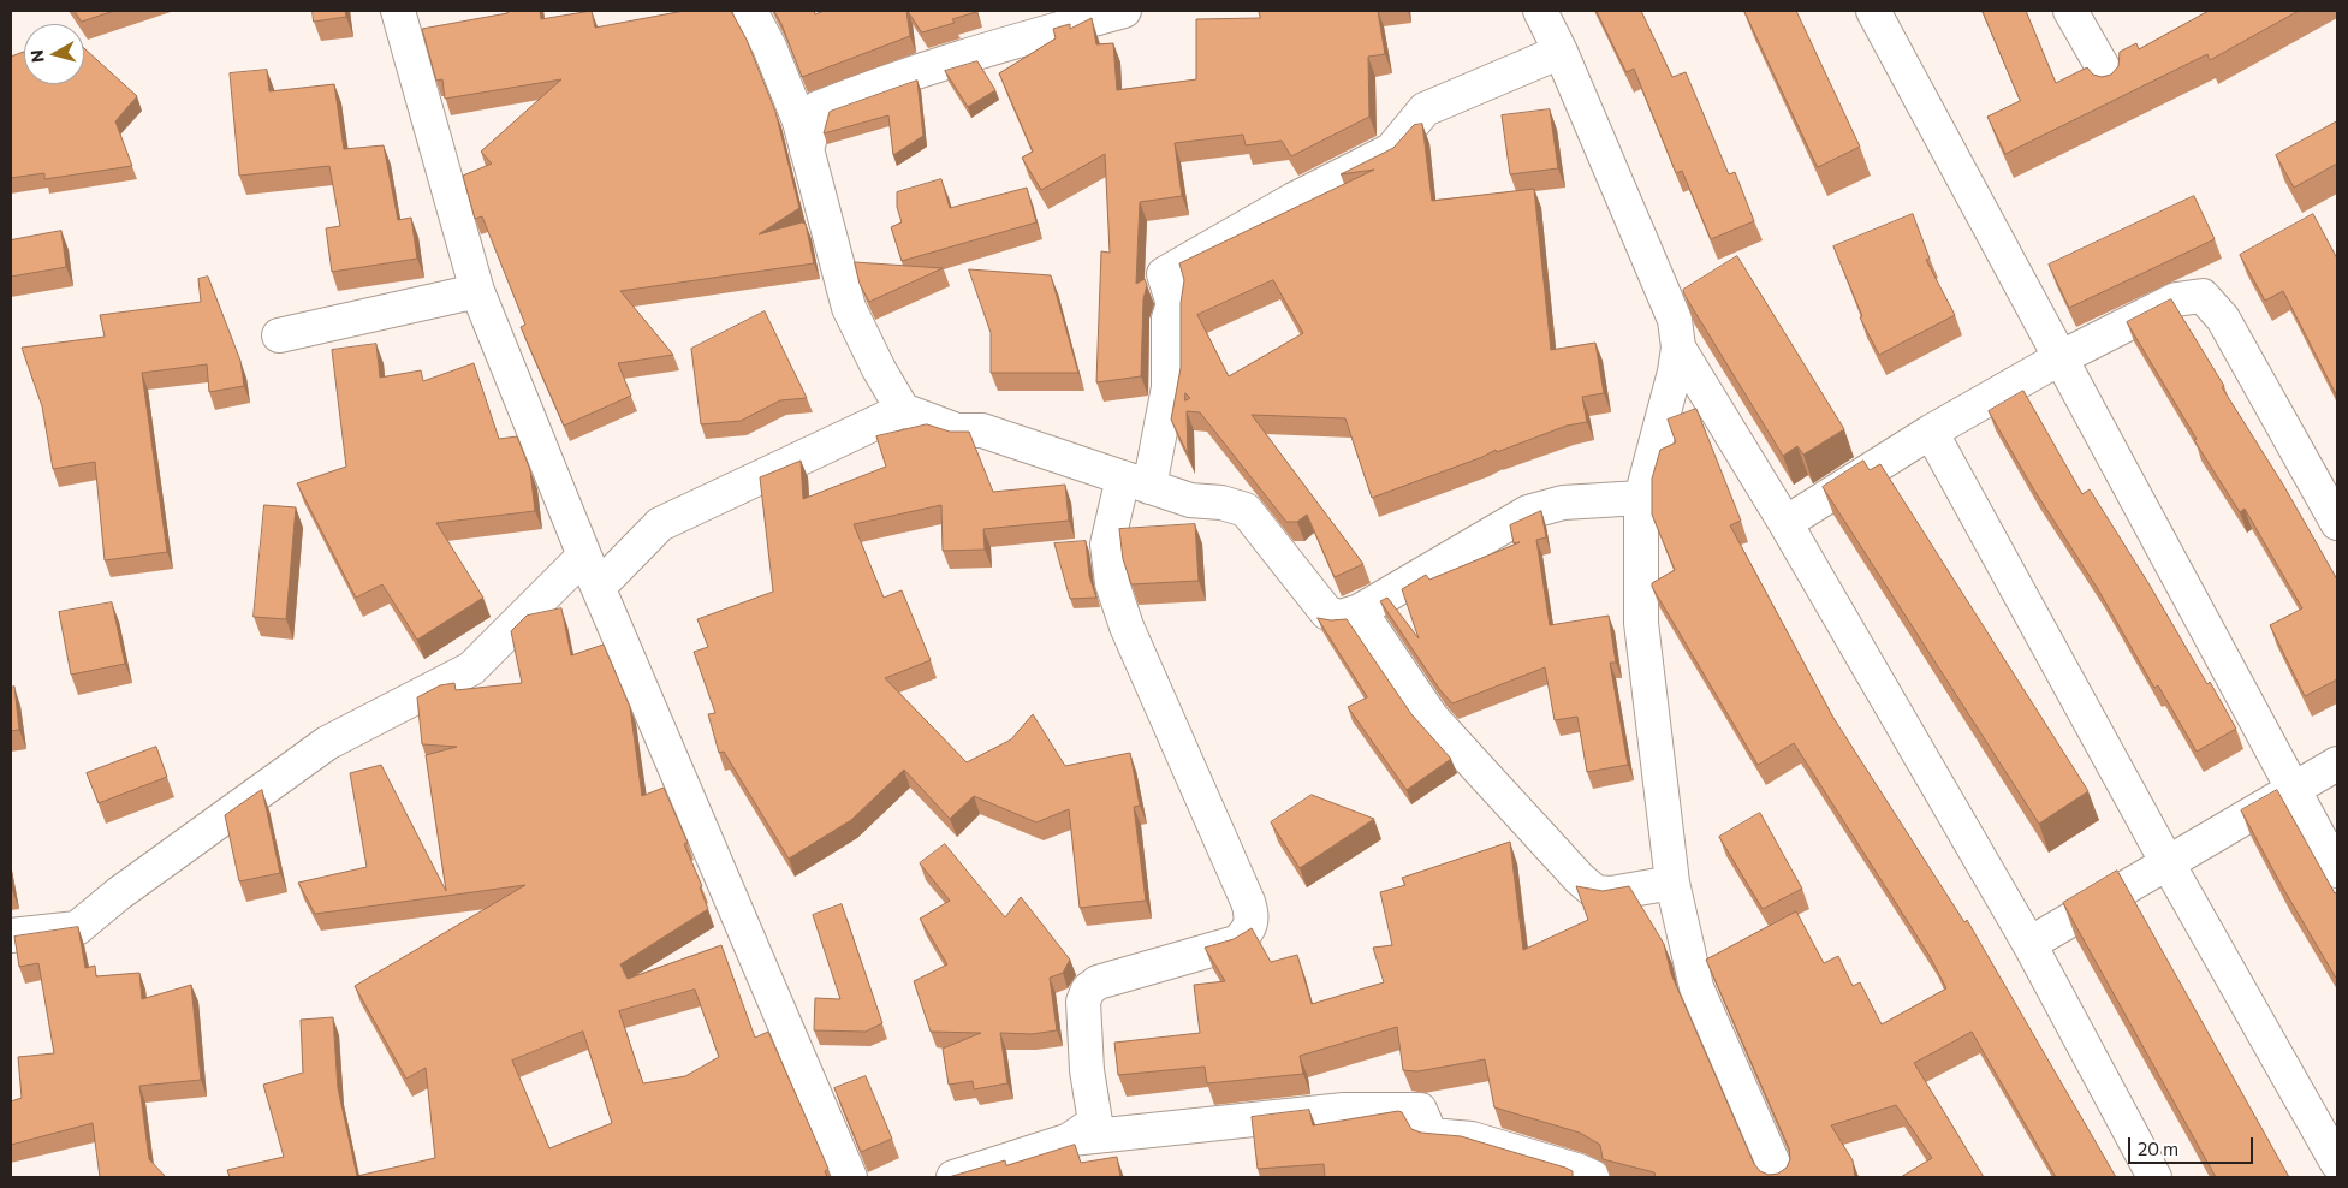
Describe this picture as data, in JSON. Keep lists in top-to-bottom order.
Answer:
{
  "scale_bar": "20 m",
  "north": "left"
}
